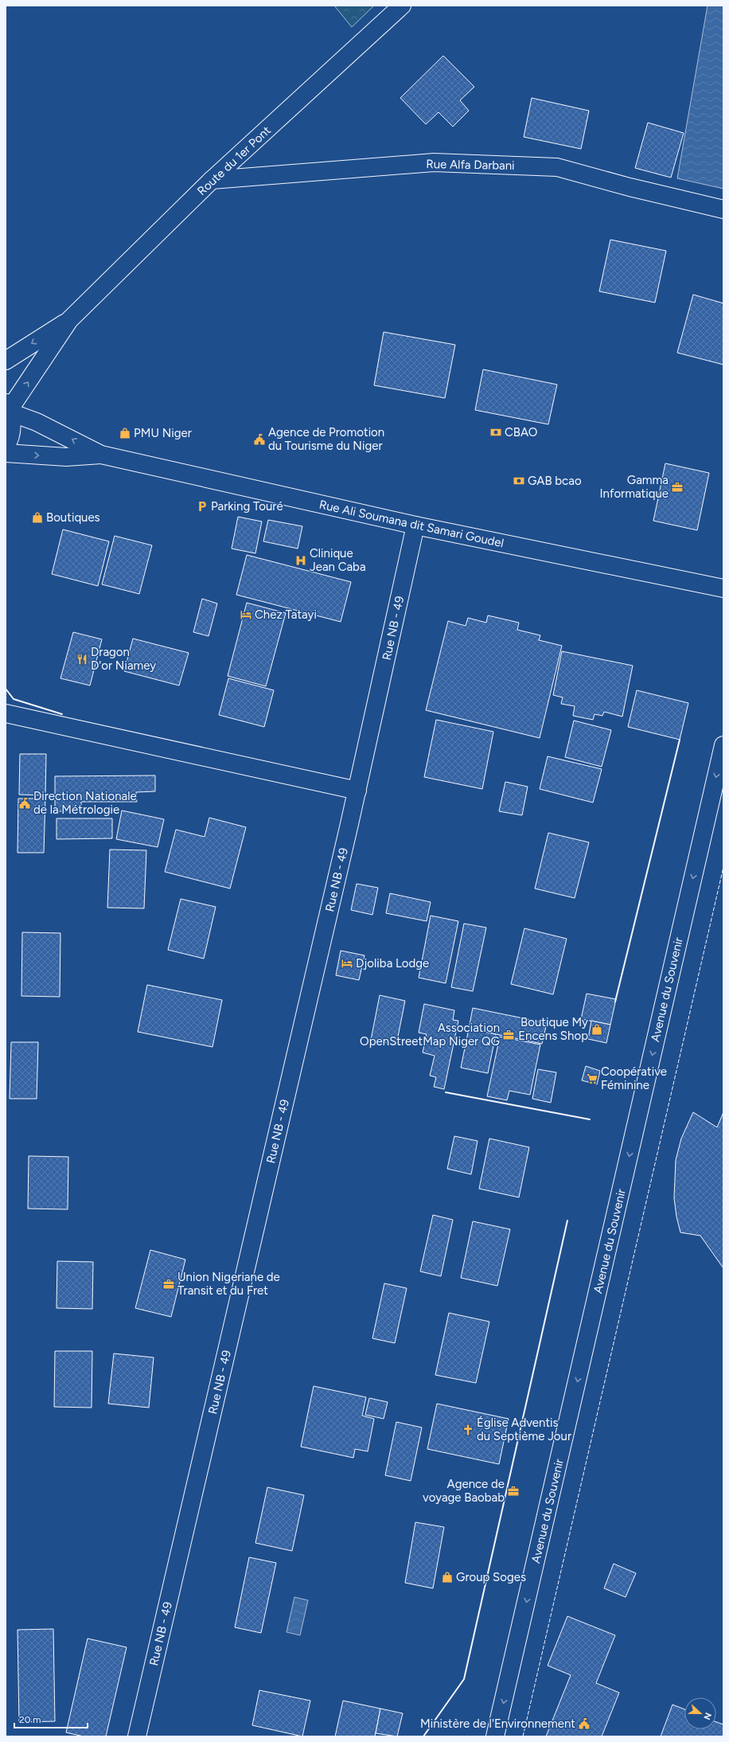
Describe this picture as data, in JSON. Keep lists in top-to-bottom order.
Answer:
{
  "streets": {
    "street": [
      "Route du 1er Pont",
      "Rue Alfa Darbani",
      "Rue Ali Soumana dit Samari Goudel",
      "Rue NB - 49",
      "Avenue du Souvenir"
    ]
  },
  "crossings": [
    ["Route du 1er Pont", "Rue Alfa Darbani"],
    ["Route du 1er Pont", "Rue Ali Soumana dit Samari Goudel"],
    ["Rue Ali Soumana dit Samari Goudel", "Rue NB - 49"]
  ],
  "one_way": ["Avenue du Souvenir"],
  "places": {
    "bank": ["CBAO", "GAB bcao"],
    "shop": [
      "PMU Niger",
      "Boutiques",
      "Boutique My Encens Shop",
      "Group Soges"
    ],
    "public building": ["Agence de Promotion du Tourisme du Niger", "Direction Nationale de la Métrologie", "Ministère de l'Environnement"],
    "office": [
      "Gamma Informatique",
      "Association OpenStreetMap Niger QG",
      "Union Nigeriane de Transit et du Fret",
      "Agence de voyage Baobab"
    ],
    "parking": ["Parking Touré"],
    "hospital": ["Clinique Jean Caba"],
    "hotel": ["Chez Tatayi", "Djoliba Lodge"],
    "restaurant": ["Dragon D'or Niamey"],
    "supermarket": ["Coopérative Féminine"],
    "church": ["Église Adventis du Septième Jour"]
  },
  "scale_bar": "20 m",
  "north": "right"
}
